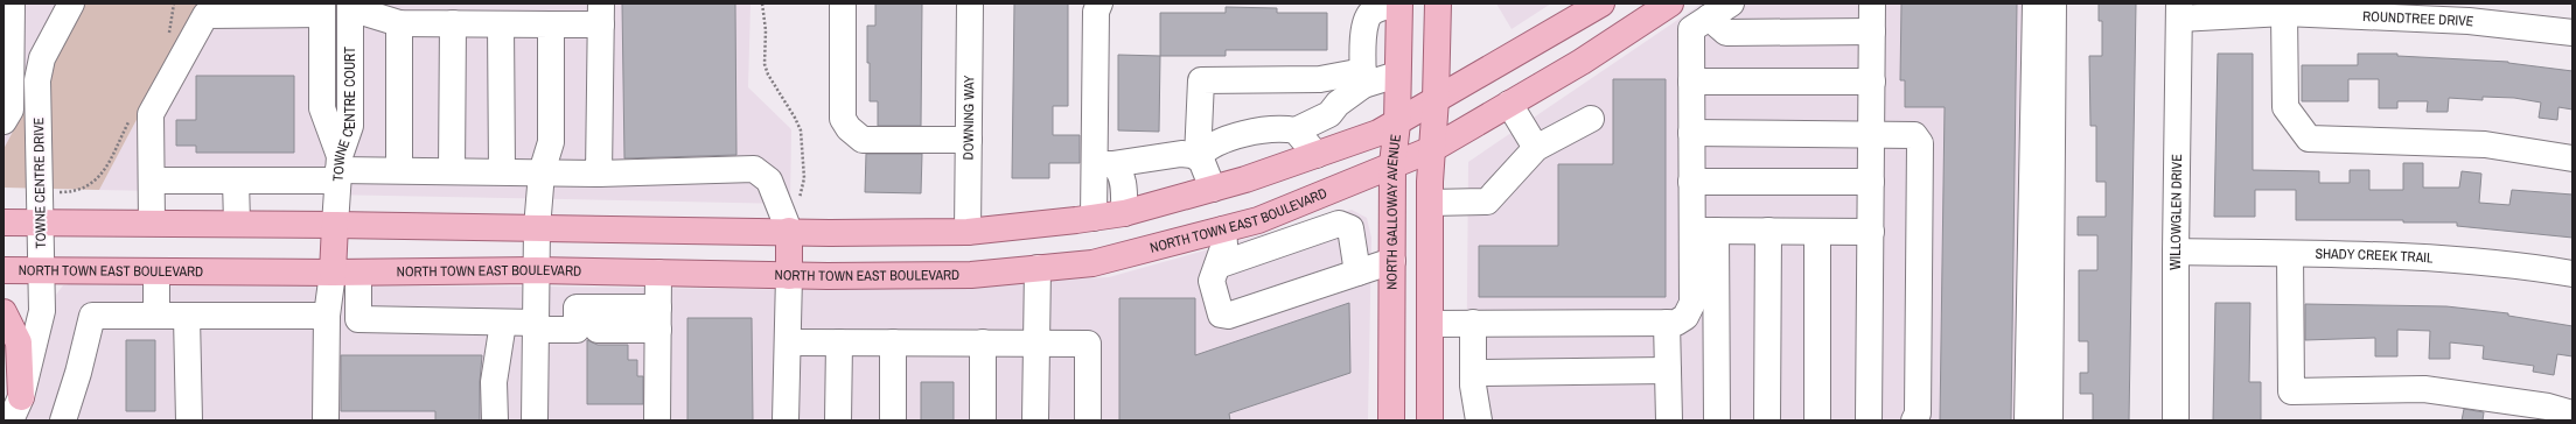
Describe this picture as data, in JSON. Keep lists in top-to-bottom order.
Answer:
{
  "streets": {
    "main road": ["NORTH GALLOWAY AVENUE", "NORTH TOWN EAST BOULEVARD"],
    "street": [
      "ROUNDTREE DRIVE",
      "TOWNE CENTRE COURT",
      "DOWNING WAY",
      "TOWNE CENTRE DRIVE",
      "WILLOWGLEN DRIVE",
      "SHADY CREEK TRAIL"
    ]
  },
  "crossings": [
    ["ROUNDTREE DRIVE", "WILLOWGLEN DRIVE"],
    ["TOWNE CENTRE DRIVE", "NORTH TOWN EAST BOULEVARD"],
    ["NORTH GALLOWAY AVENUE", "NORTH TOWN EAST BOULEVARD"],
    ["WILLOWGLEN DRIVE", "SHADY CREEK TRAIL"]
  ]
}
